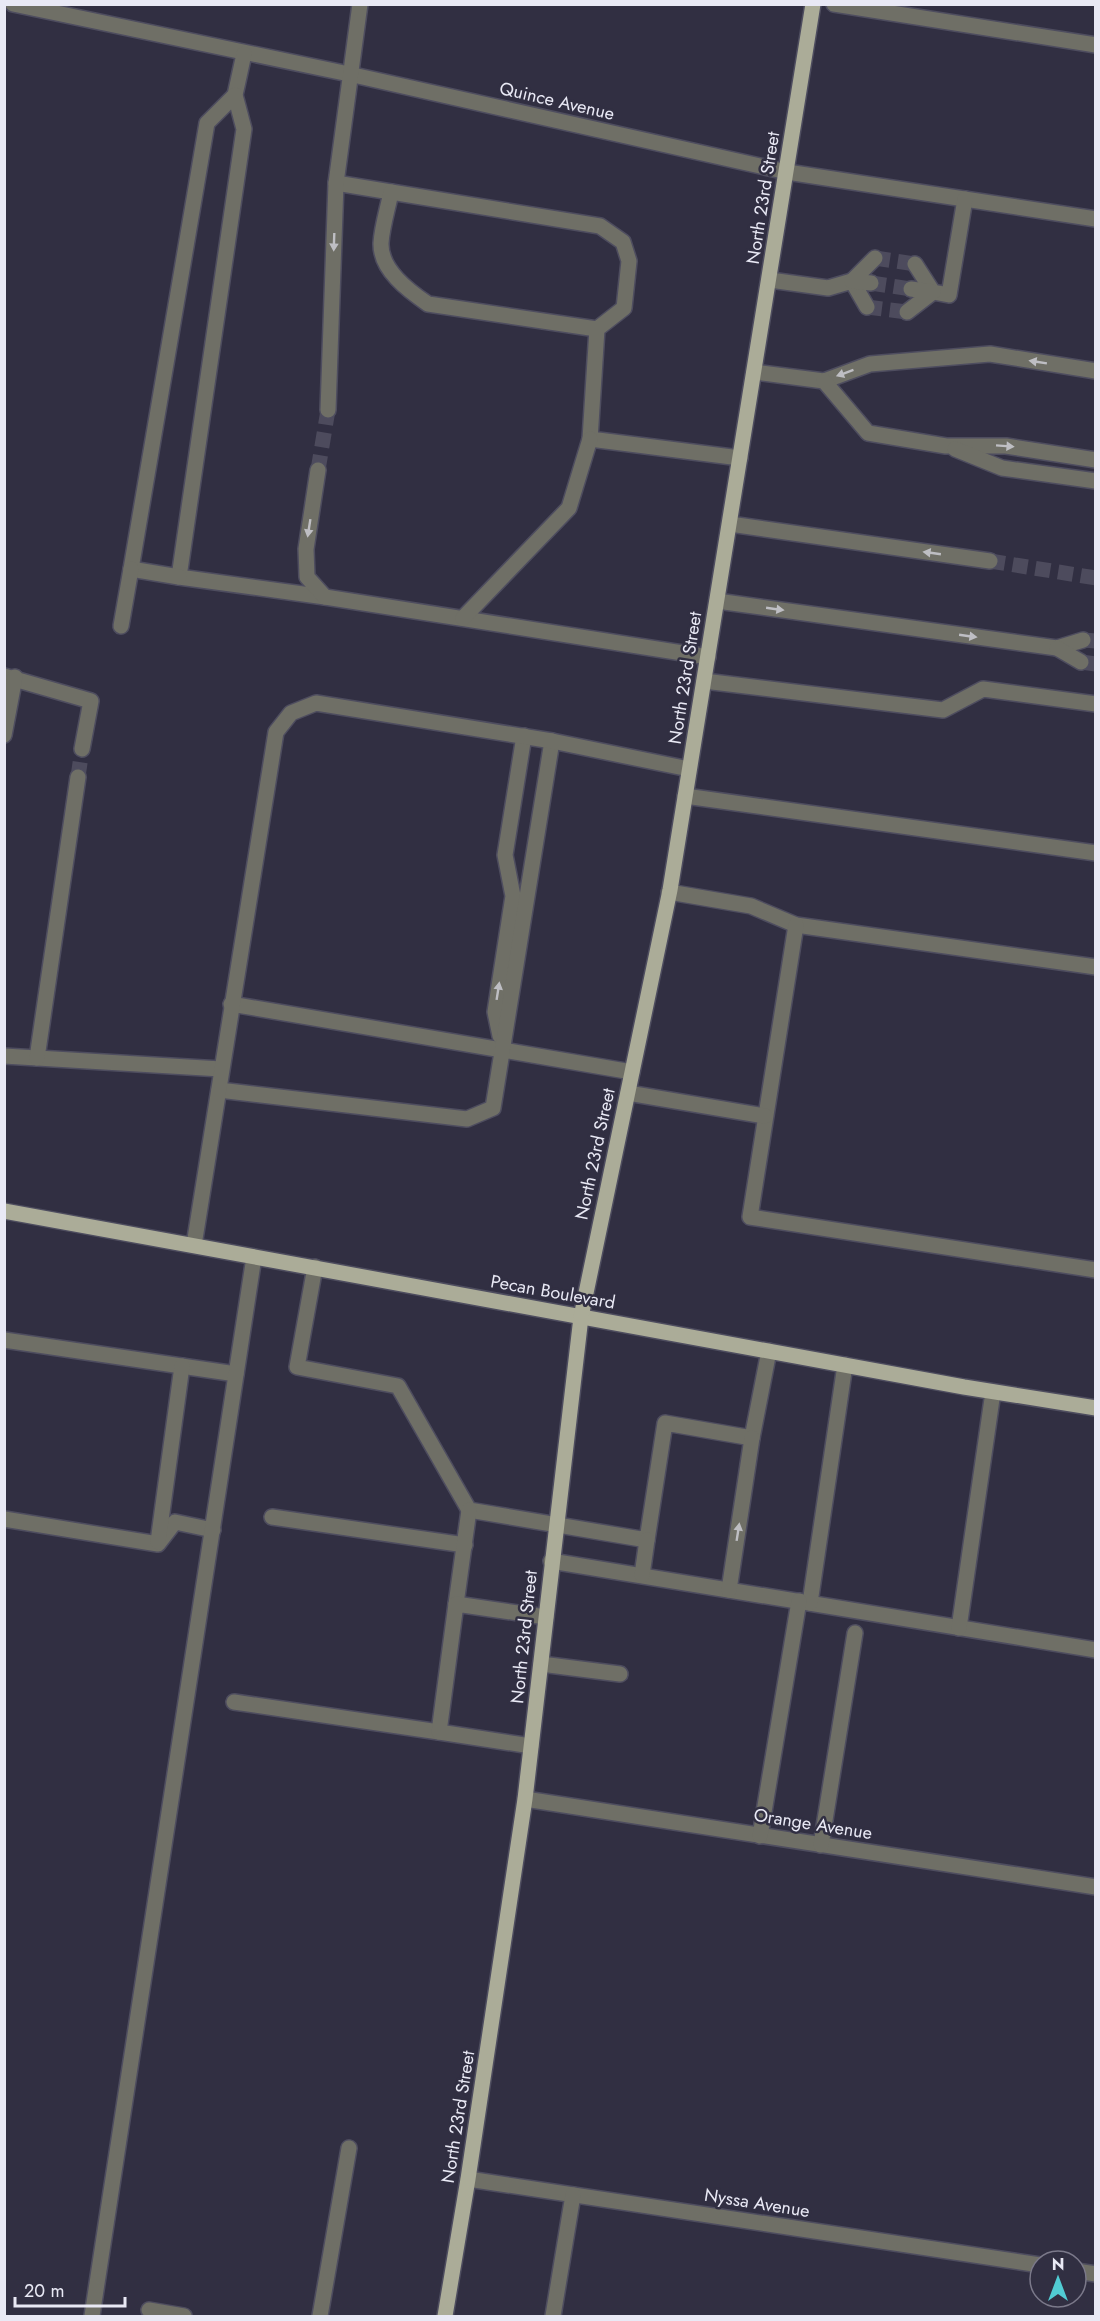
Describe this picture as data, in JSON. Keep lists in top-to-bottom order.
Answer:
{
  "streets": {
    "main road": ["North 23rd Street", "Pecan Boulevard"],
    "street": ["Quince Avenue", "Orange Avenue", "Nyssa Avenue"]
  },
  "crossings": [
    ["Quince Avenue", "North 23rd Street"],
    ["North 23rd Street", "Pecan Boulevard"],
    ["North 23rd Street", "Orange Avenue"],
    ["North 23rd Street", "Nyssa Avenue"]
  ],
  "scale_bar": "20 m",
  "north": "top"
}
